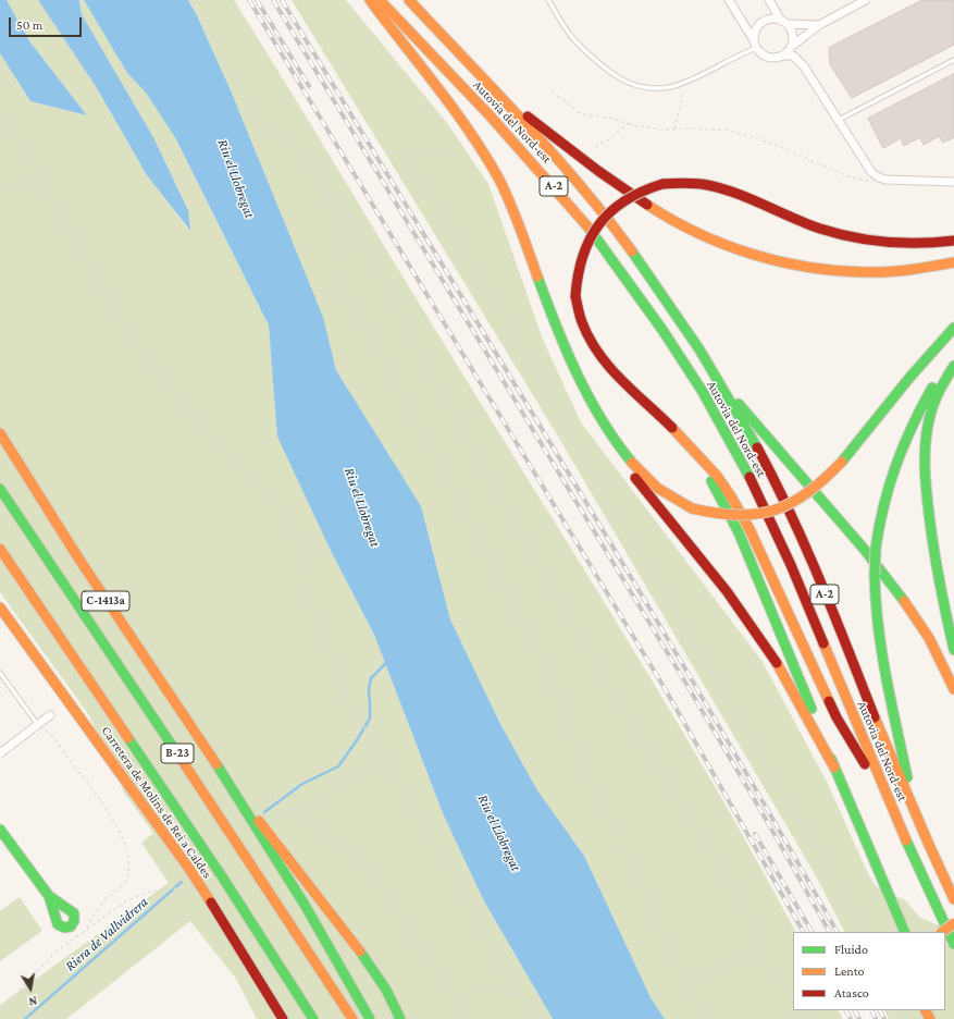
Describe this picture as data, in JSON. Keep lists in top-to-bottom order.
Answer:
{
  "streets": {
    "main road": [
      "Autovia del Nord-est",
      "A-2",
      "C-1413a",
      "B-23",
      "Carretera de Molins de Rei a Caldes"
    ]
  },
  "water": ["Riu el Llobregat", "Riera de Vallvidrera"],
  "legend": ["Fluido", "Lento", "Atasco"],
  "scale_bar": "50 m",
  "north": "bottom"
}
